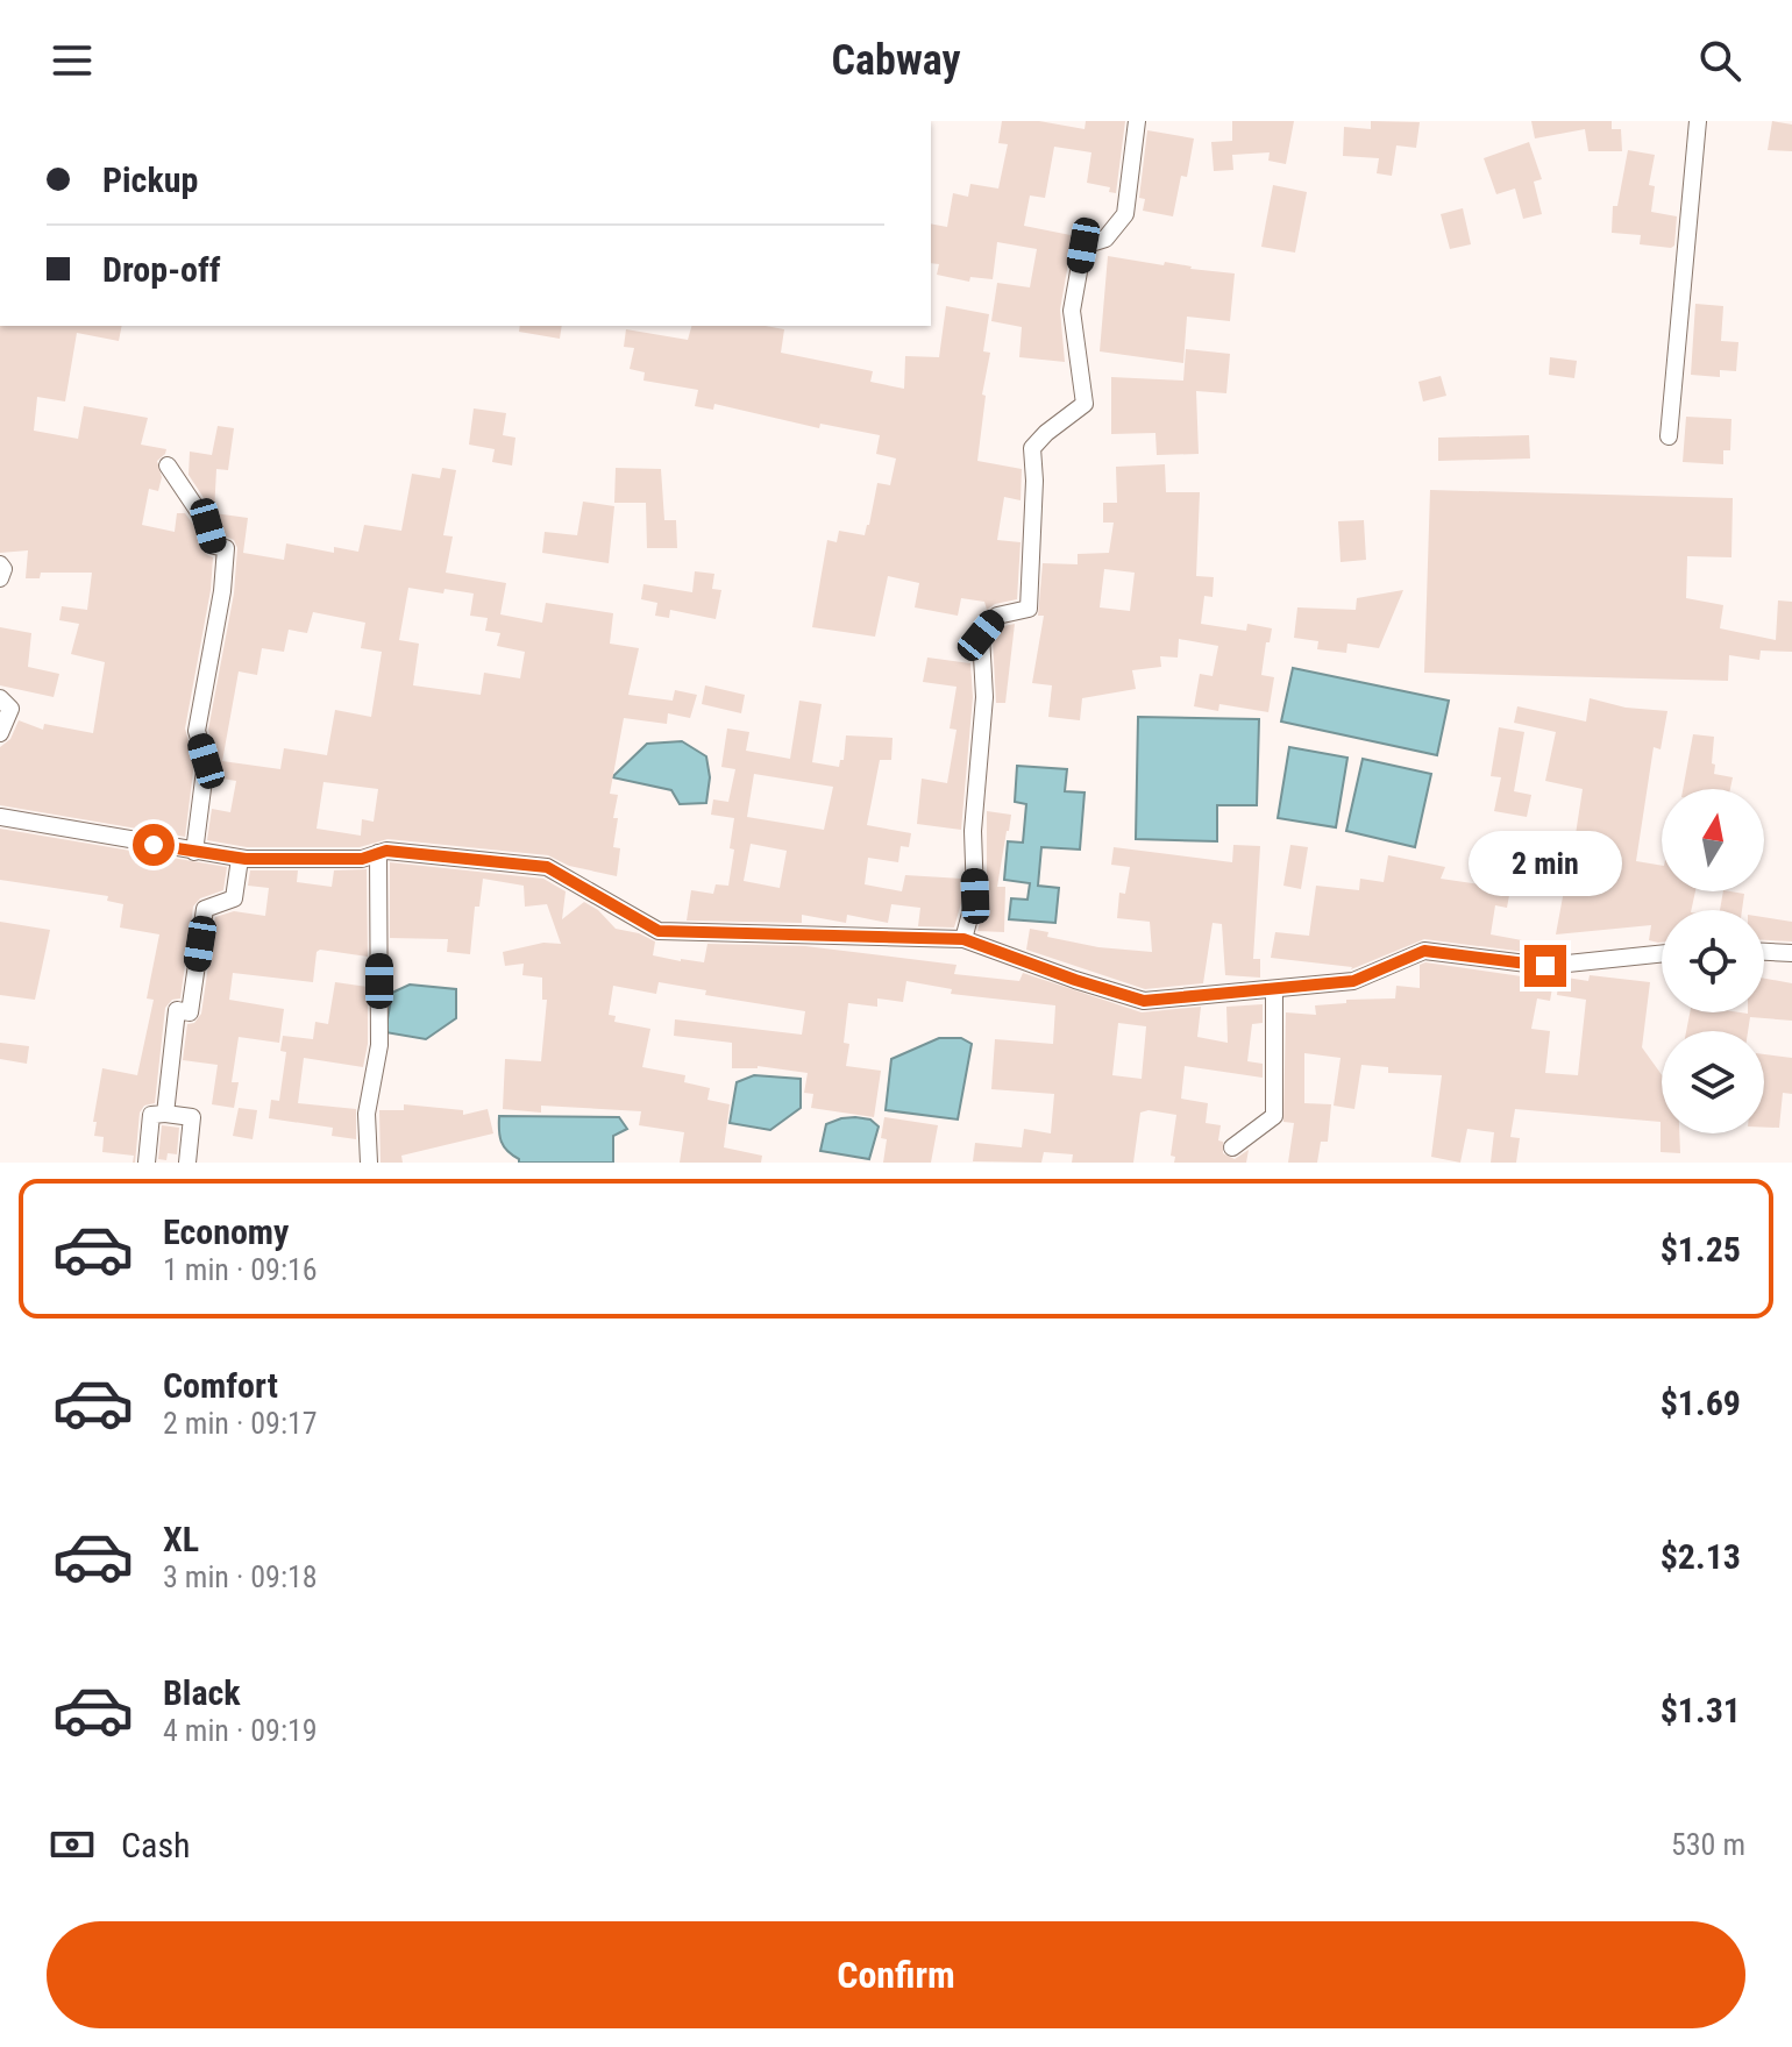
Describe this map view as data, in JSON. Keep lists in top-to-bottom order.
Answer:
{
  "north": "top",
  "page": {
    "header": "Cabway",
    "banner": ["Pickup", "Drop-off"],
    "bubble": "2 min",
    "list": [
      {
        "name": "Economy",
        "note": "1 min · 09:16",
        "value": "$1.25"
      },
      {
        "name": "Comfort",
        "note": "2 min · 09:17",
        "value": "$1.69"
      },
      {
        "name": "XL",
        "note": "3 min · 09:18",
        "value": "$2.13"
      },
      {
        "name": "Black",
        "note": "4 min · 09:19",
        "value": "$1.31"
      }
    ],
    "pay": ["Cash", "530 m"],
    "buttons": "Confirm"
  }
}
